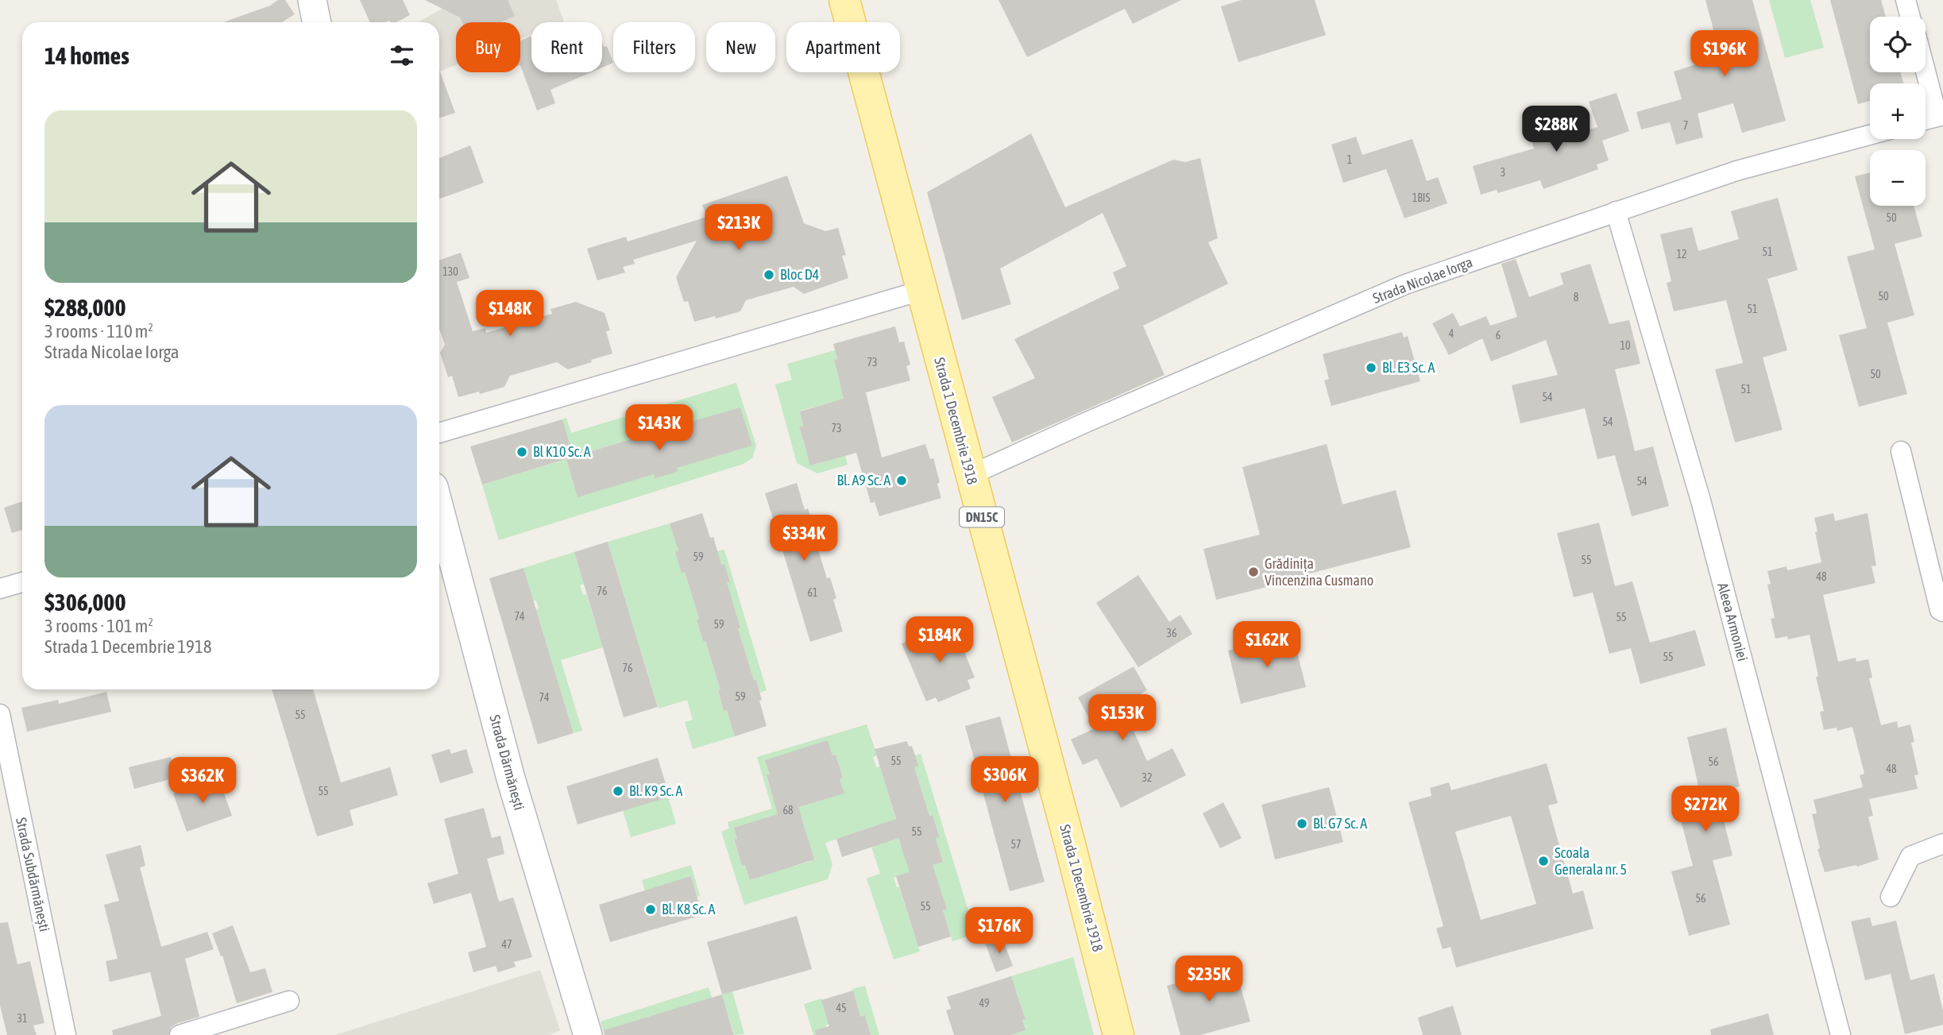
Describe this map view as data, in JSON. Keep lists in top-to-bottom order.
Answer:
{
  "streets": {
    "main road": ["Strada 1 Decembrie 1918", "DN15C"],
    "street": [
      "Strada Nicolae Iorga",
      "Aleea Armoniei",
      "Strada Dărmănești",
      "Strada Subdărmănești"
    ]
  },
  "crossings": [
    ["Strada Nicolae Iorga", "Strada 1 Decembrie 1918"],
    ["Strada Nicolae Iorga", "Aleea Armoniei"]
  ],
  "places": [
    "Bloc D4",
    "Bl. E3 Sc. A",
    "Bl K10 Sc. A",
    "Bl. A9 Sc. A",
    "Grădinița Vincenzina Cusmano",
    "Bl. K9 Sc. A",
    "Bl. G7 Sc. A",
    "Scoala Generala nr. 5",
    "Bl. K8 Sc. A"
  ],
  "house_numbers": [
    "7",
    "1",
    "3",
    "1BIS",
    "50",
    "51",
    "12",
    "130",
    "50",
    "8",
    "51",
    "4",
    "6",
    "10",
    "73",
    "50",
    "51",
    "54",
    "54",
    "73",
    "54",
    "59",
    "55",
    "48",
    "76",
    "61",
    "74",
    "55",
    "59",
    "36",
    "55",
    "76",
    "59",
    "74",
    "55",
    "55",
    "56",
    "48",
    "32",
    "55",
    "68",
    "55",
    "57",
    "56",
    "55",
    "47",
    "49",
    "45",
    "31"
  ],
  "page": {
    "map_buttons": ["+", "−"],
    "chip": [
      "Buy",
      "Rent",
      "Filters",
      "New",
      "Apartment"
    ],
    "heading": "14 homes",
    "price": [
      "$196K",
      "$288K",
      "$213K",
      "$148K",
      "$143K",
      "$334K",
      "$184K",
      "$162K",
      "$153K",
      "$306K",
      "$362K",
      "$272K",
      "$176K",
      "$235K"
    ],
    "list": [
      {
        "name": "$288,000",
        "note": "3 rooms · 110 m² · Strada Nicolae Iorga"
      },
      {
        "name": "$306,000",
        "note": "3 rooms · 101 m² · Strada 1 Decembrie 1918"
      }
    ]
  }
}
